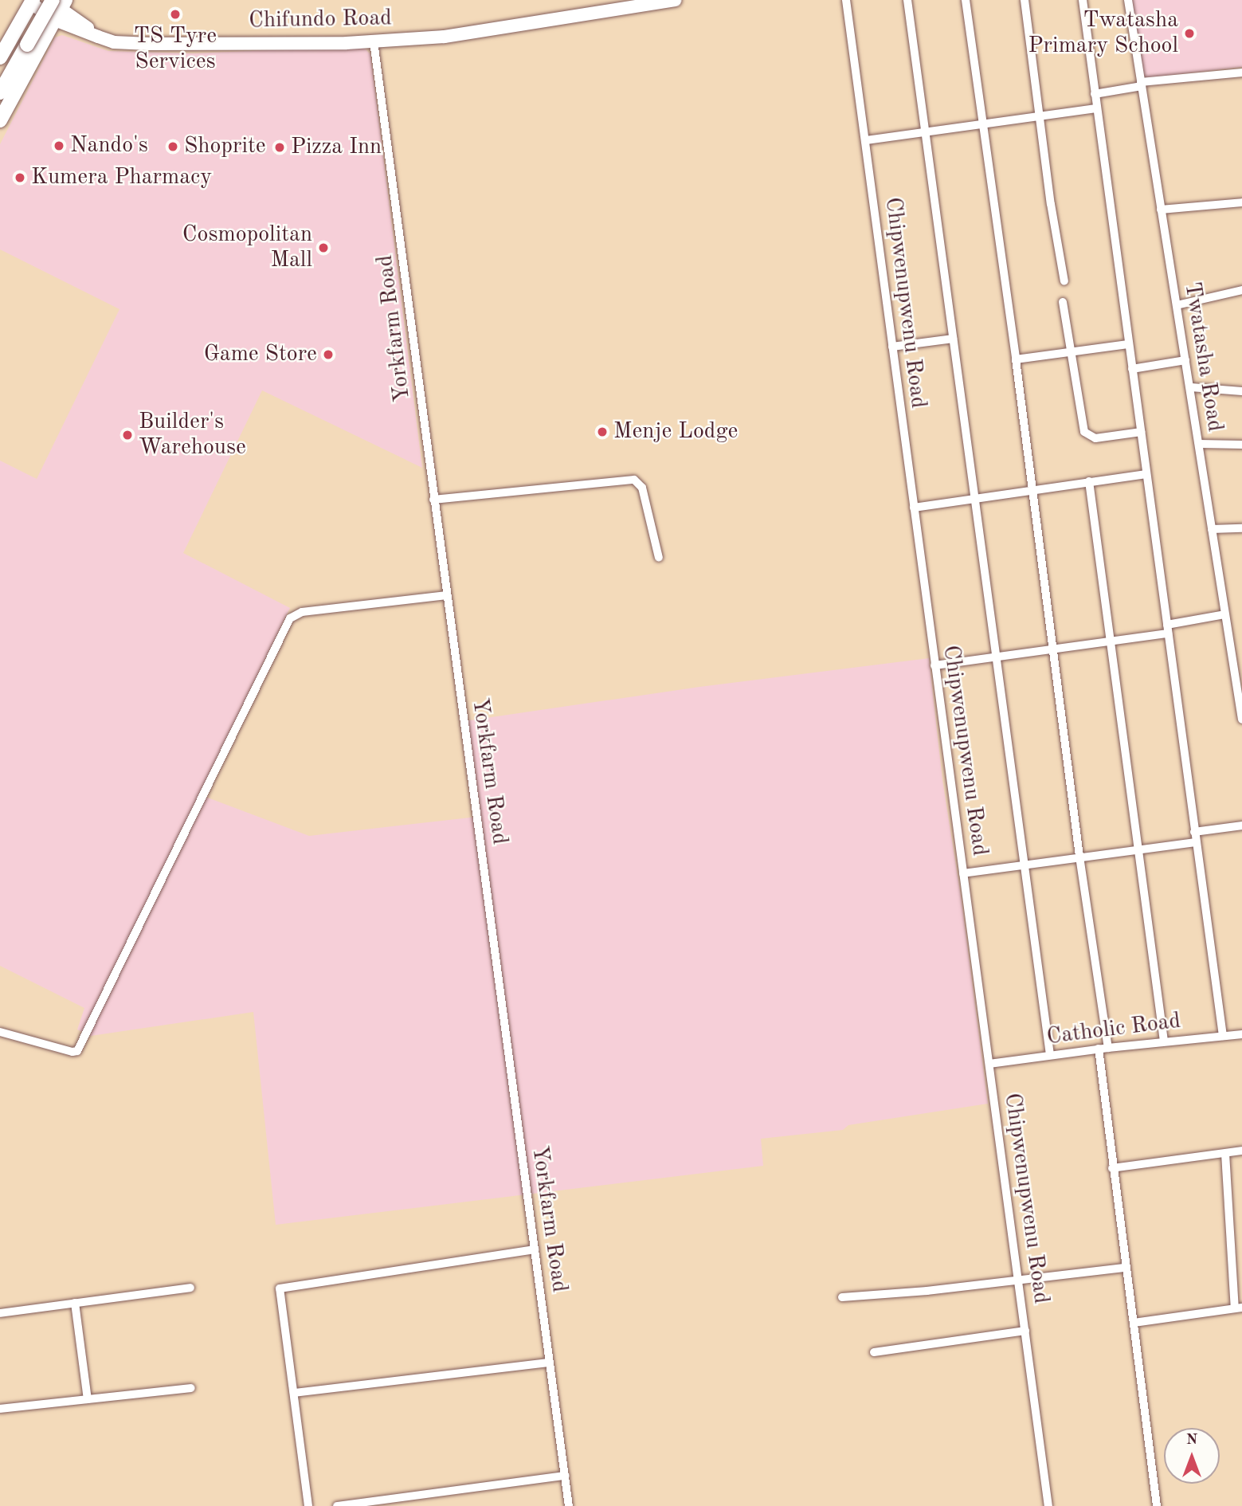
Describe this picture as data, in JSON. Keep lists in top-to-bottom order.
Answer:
{
  "streets": {
    "street": [
      "Chifundo Road",
      "Chipwenupwenu Road",
      "Yorkfarm Road",
      "Twatasha Road",
      "Catholic Road"
    ]
  },
  "crossings": [
    ["Chifundo Road", "Yorkfarm Road"],
    ["Chipwenupwenu Road", "Catholic Road"]
  ],
  "places": [
    "TS Tyre Services",
    "Twatasha Primary School",
    "Nando's",
    "Shoprite",
    "Pizza Inn",
    "Kumera Pharmacy",
    "Cosmopolitan Mall",
    "Game Store",
    "Menje Lodge",
    "Builder's Warehouse"
  ],
  "north": "top"
}
